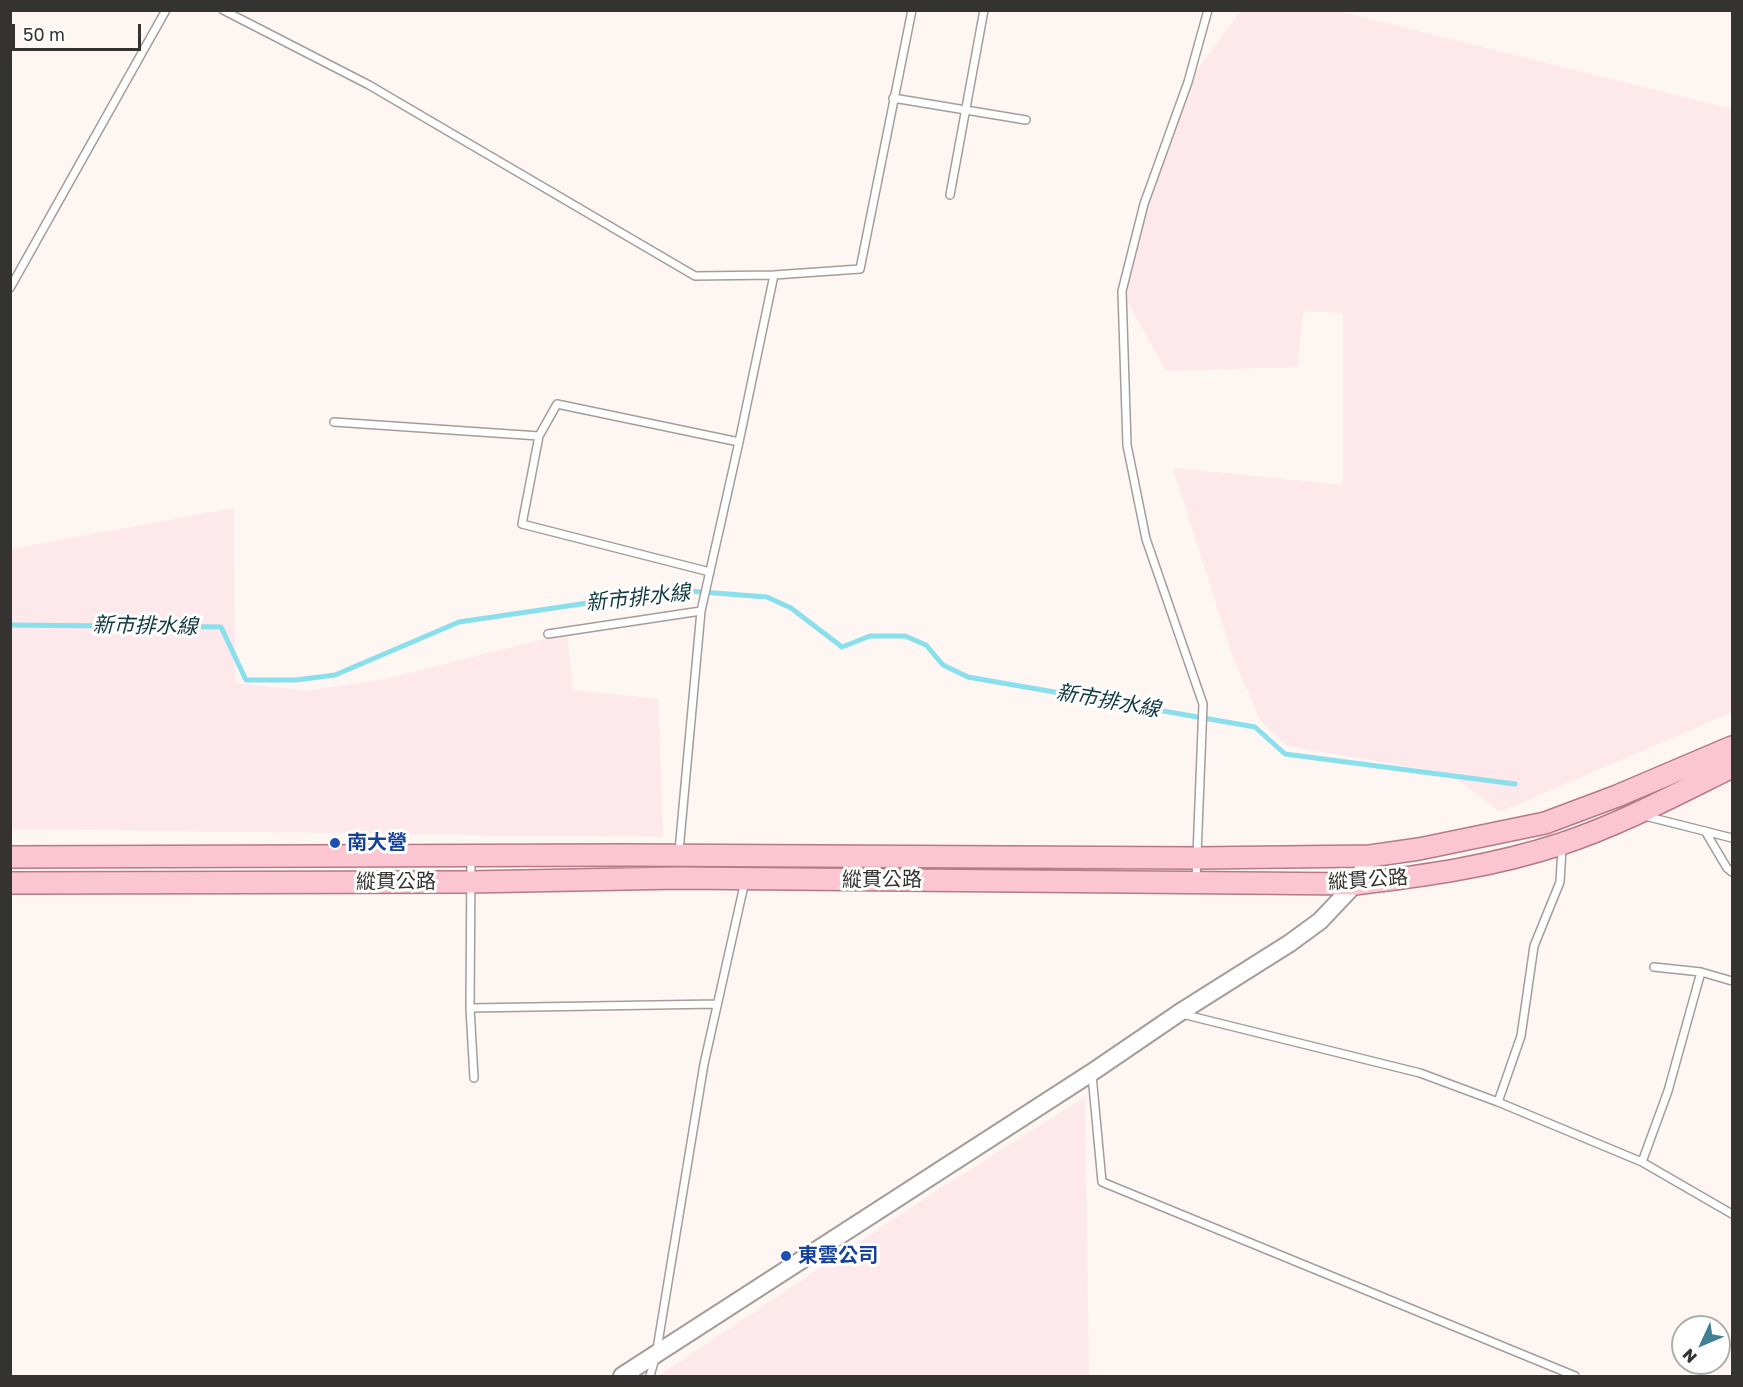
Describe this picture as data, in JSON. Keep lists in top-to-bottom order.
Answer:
{
  "streets": {
    "main road": ["縱貫公路"]
  },
  "water": ["新市排水線"],
  "places": ["南大營", "東雲公司"],
  "scale_bar": "50 m",
  "north": "bottom left"
}
